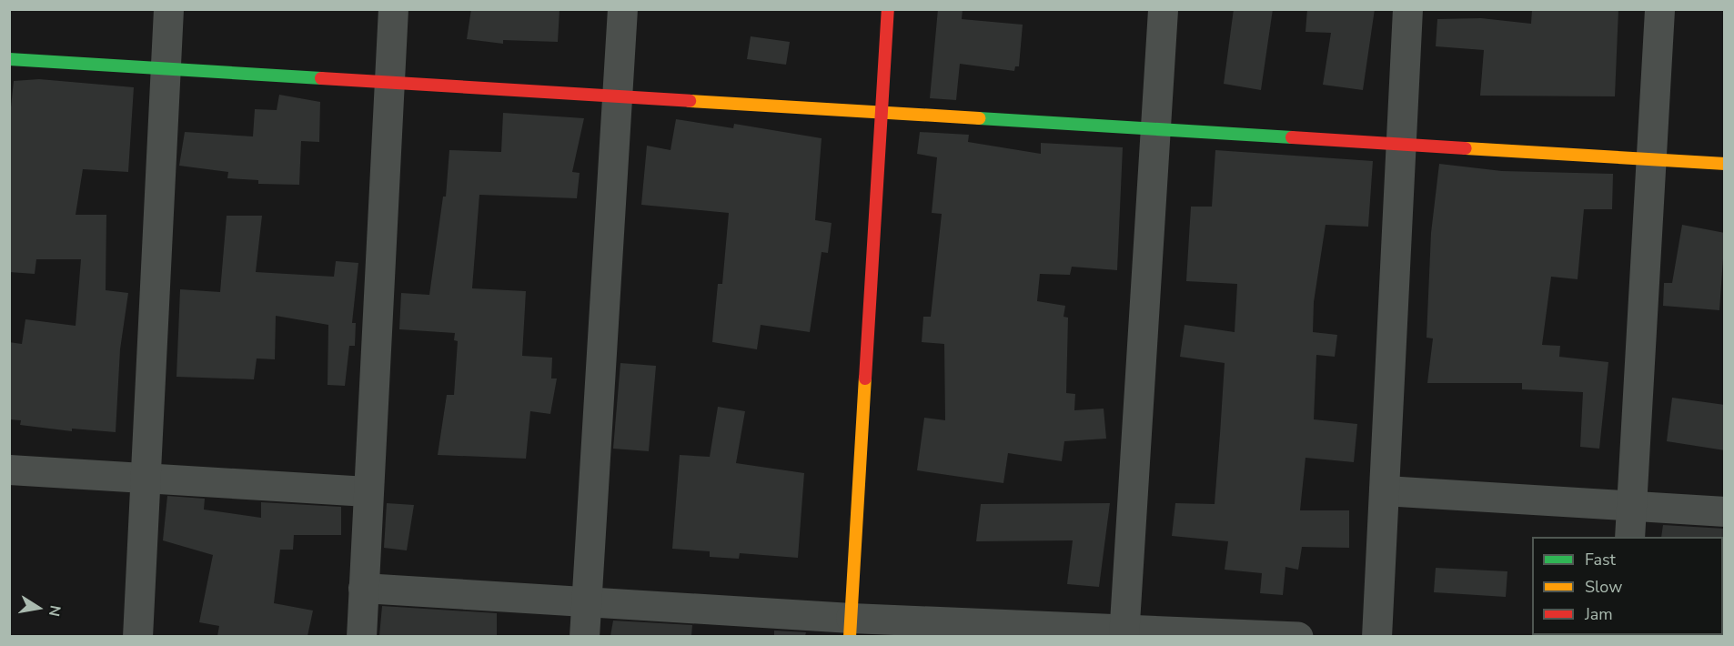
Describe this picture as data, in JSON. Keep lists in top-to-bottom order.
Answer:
{
  "legend": ["Fast", "Slow", "Jam"],
  "north": "right"
}
